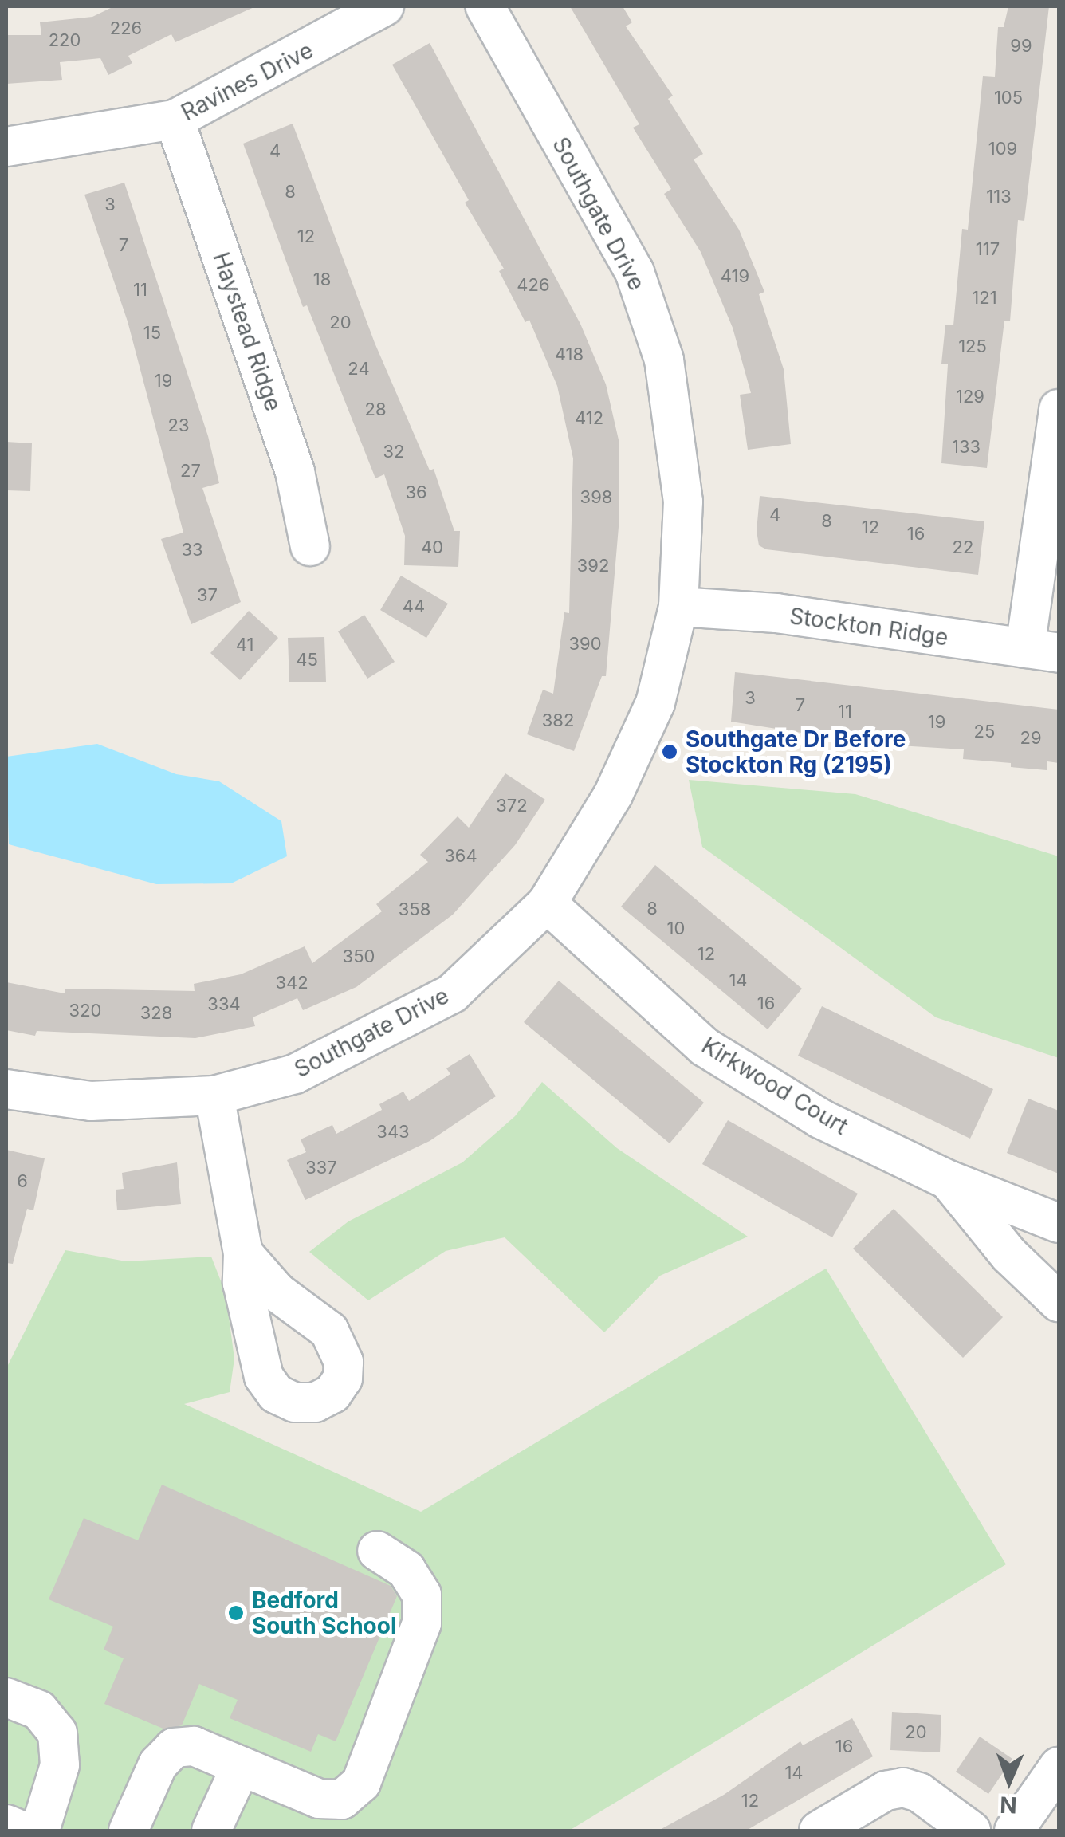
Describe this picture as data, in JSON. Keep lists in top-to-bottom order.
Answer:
{
  "streets": {
    "street": [
      "Ravines Drive",
      "Southgate Drive",
      "Haystead Ridge",
      "Stockton Ridge",
      "Kirkwood Court"
    ]
  },
  "crossings": [
    ["Ravines Drive", "Haystead Ridge"],
    ["Southgate Drive", "Stockton Ridge"],
    ["Southgate Drive", "Kirkwood Court"]
  ],
  "places": ["Southgate Dr Before Stockton Rg (2195)", "Bedford South School"],
  "house_numbers": [
    "226",
    "220",
    "99",
    "105",
    "109",
    "4",
    "8",
    "113",
    "3",
    "12",
    "7",
    "117",
    "419",
    "18",
    "426",
    "11",
    "121",
    "20",
    "15",
    "125",
    "418",
    "24",
    "19",
    "129",
    "28",
    "412",
    "23",
    "133",
    "32",
    "27",
    "36",
    "398",
    "4",
    "8",
    "12",
    "16",
    "40",
    "22",
    "33",
    "392",
    "37",
    "44",
    "390",
    "41",
    "45",
    "3",
    "7",
    "11",
    "382",
    "19",
    "25",
    "29",
    "372",
    "364",
    "8",
    "358",
    "10",
    "12",
    "350",
    "14",
    "342",
    "16",
    "334",
    "320",
    "328",
    "343",
    "337",
    "6",
    "20",
    "16",
    "14",
    "12"
  ],
  "north": "bottom"
}
